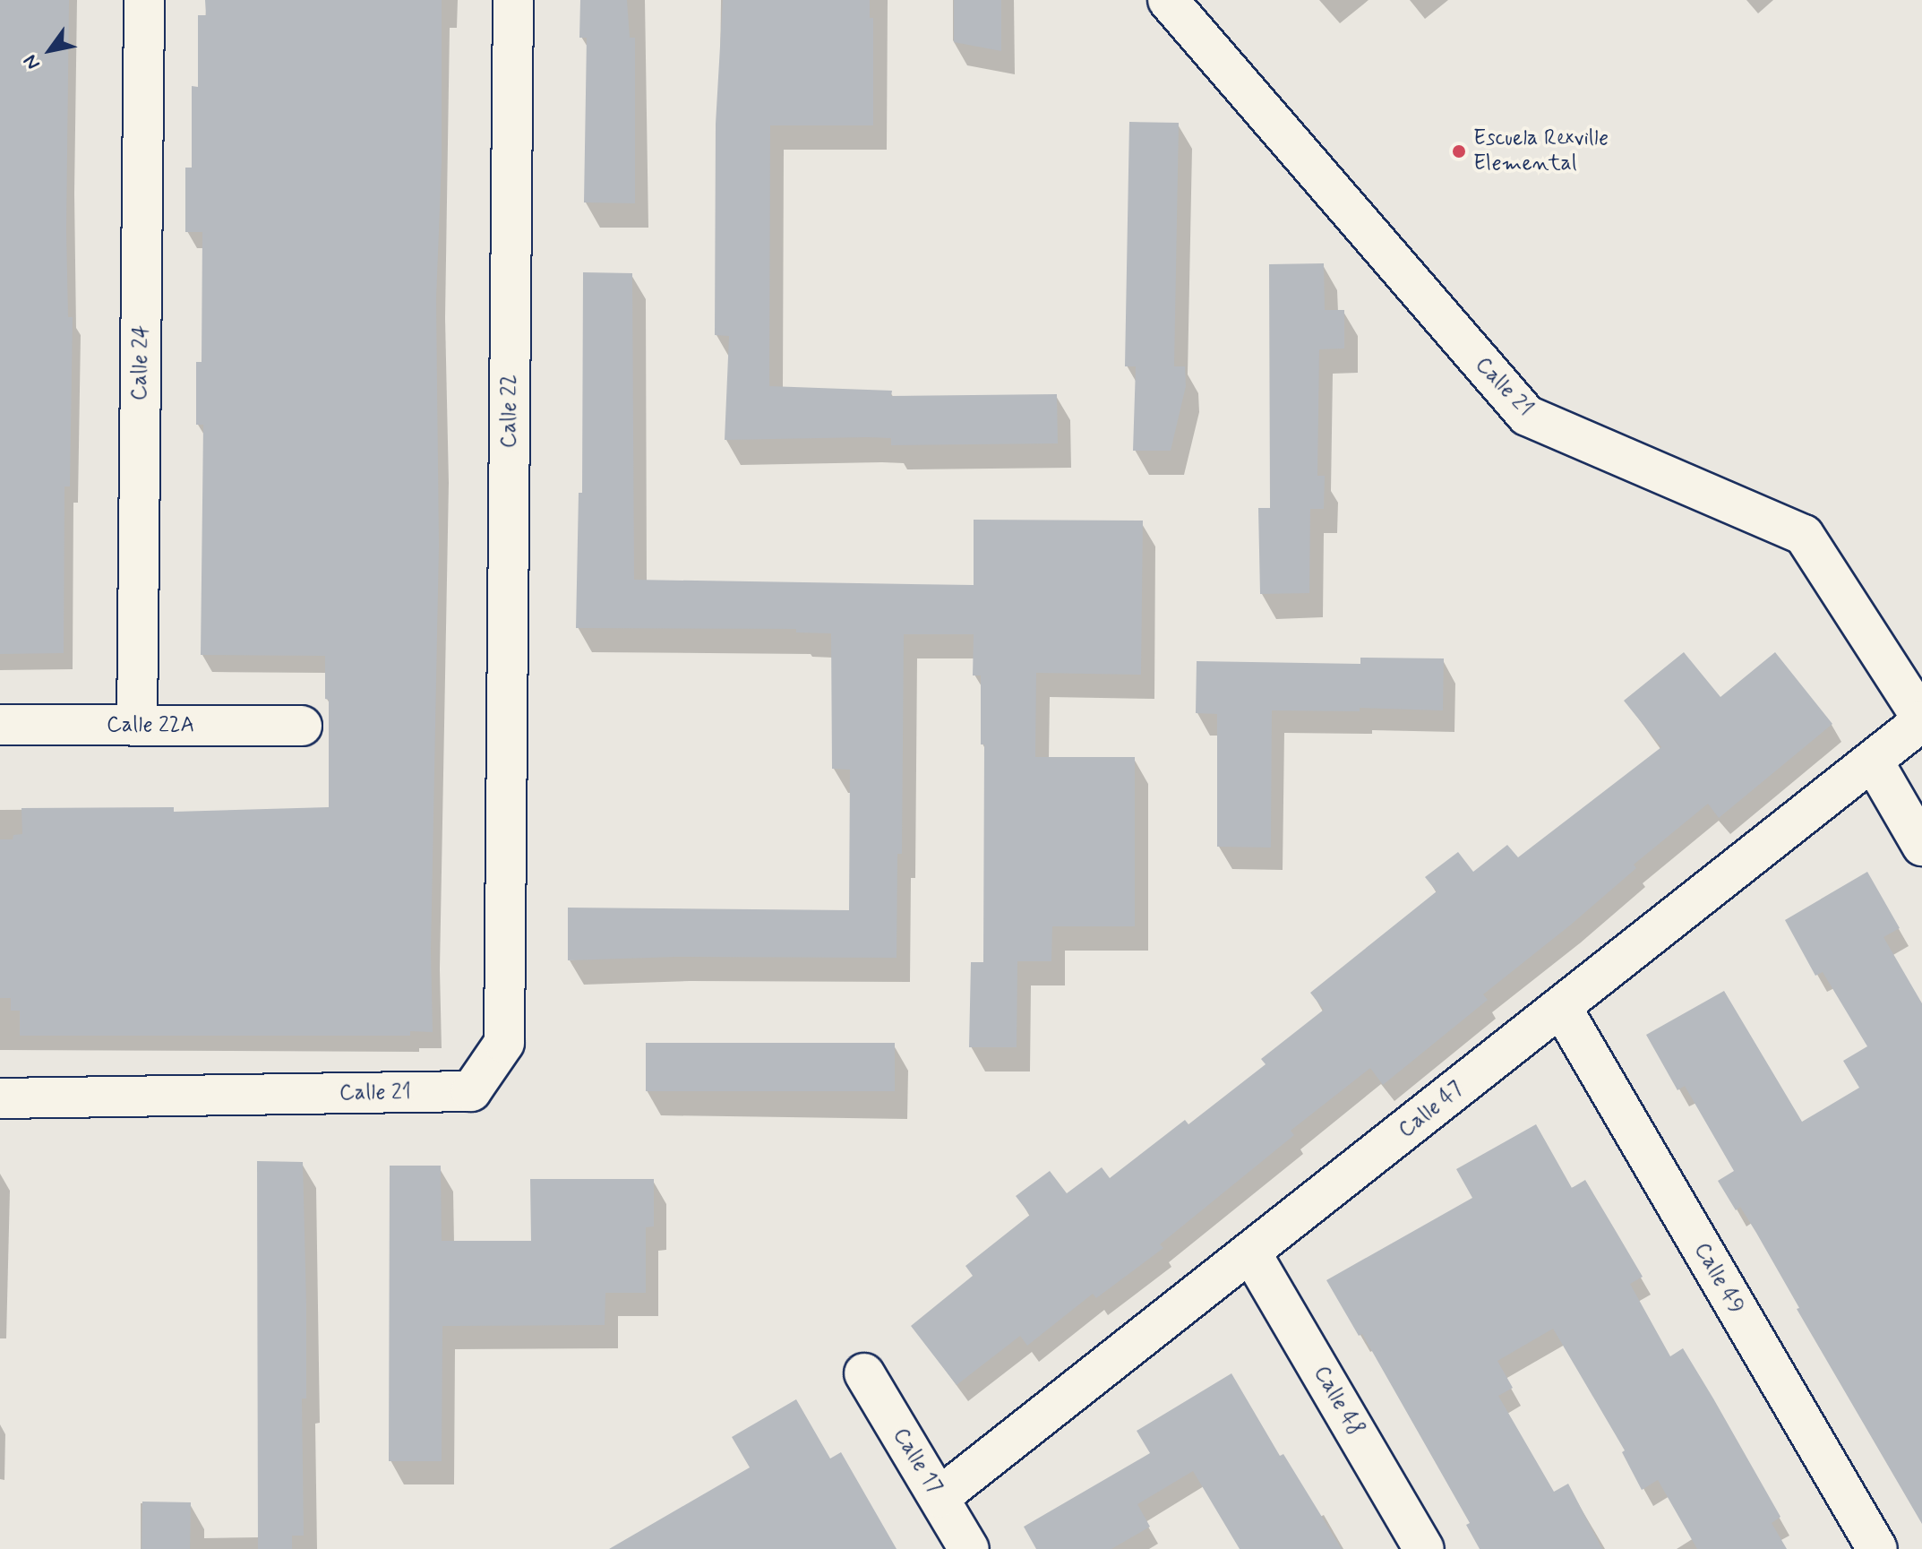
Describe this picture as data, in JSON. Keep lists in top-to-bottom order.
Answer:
{
  "streets": {
    "street": [
      "Calle 24",
      "Calle 21",
      "Calle 22",
      "Calle 22A",
      "Calle 47",
      "Calle 49",
      "Calle 48",
      "Calle 17"
    ]
  },
  "crossings": [
    ["Calle 24", "Calle 22A"],
    ["Calle 21", "Calle 22"],
    ["Calle 21", "Calle 47"],
    ["Calle 47", "Calle 49"],
    ["Calle 47", "Calle 48"],
    ["Calle 47", "Calle 17"]
  ],
  "places": ["Escuela Rexville Elemental"],
  "north": "bottom left"
}
